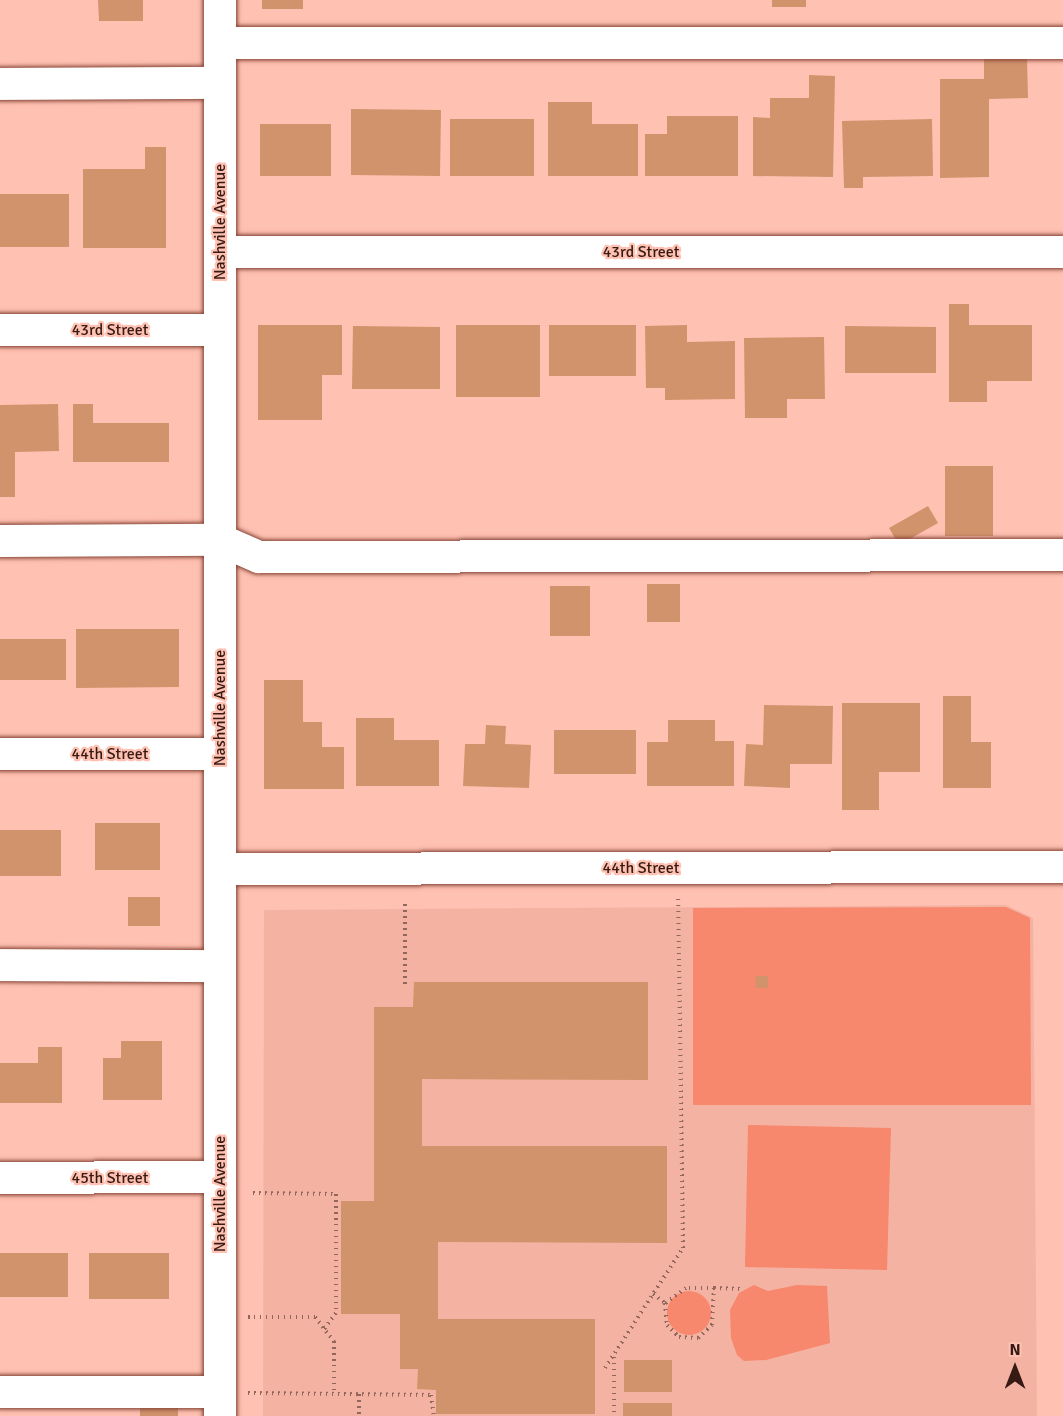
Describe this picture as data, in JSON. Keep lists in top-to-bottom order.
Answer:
{
  "streets": {
    "street": [
      "Nashville Avenue",
      "43rd Street",
      "44th Street",
      "45th Street"
    ]
  },
  "crossings": [
    ["Nashville Avenue", "43rd Street"],
    ["Nashville Avenue", "44th Street"],
    ["Nashville Avenue", "45th Street"]
  ],
  "north": "top"
}
